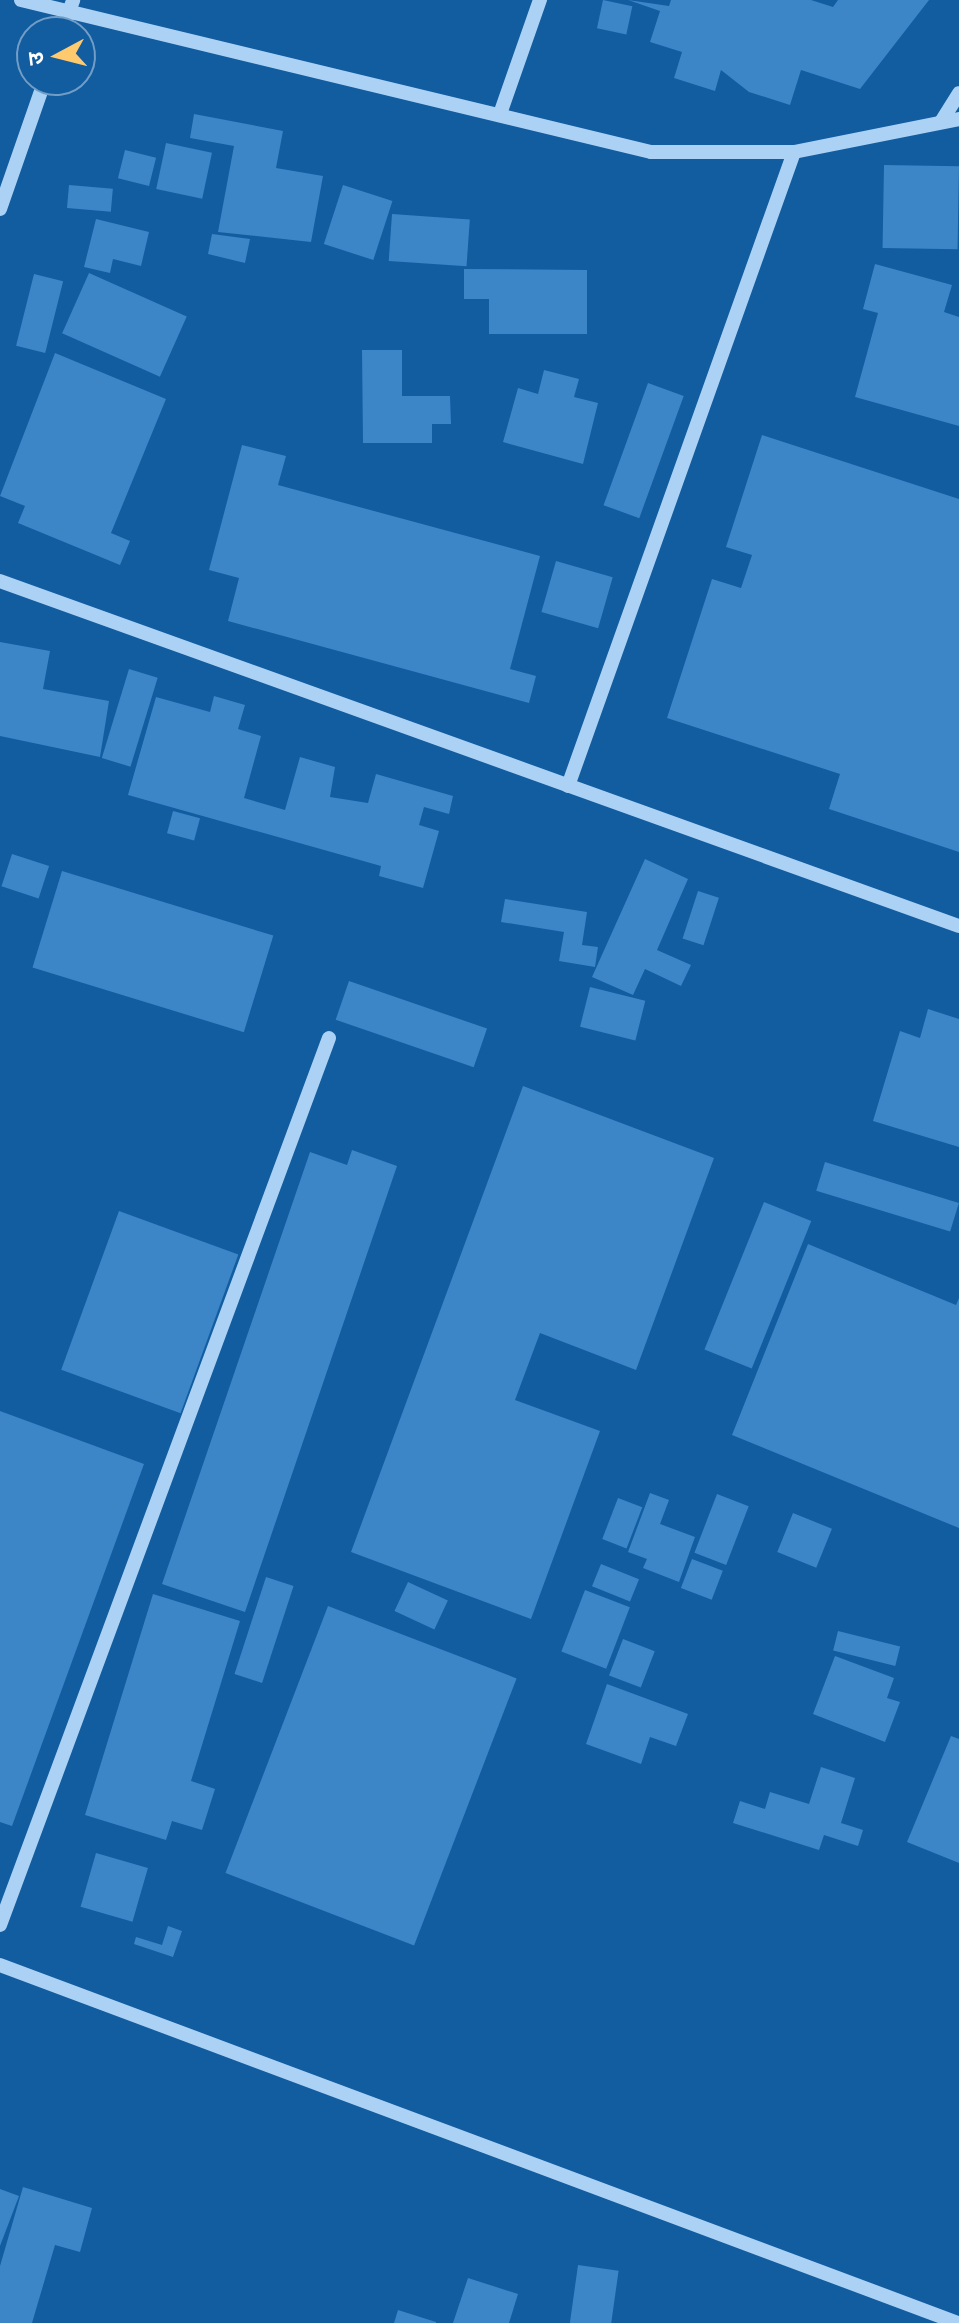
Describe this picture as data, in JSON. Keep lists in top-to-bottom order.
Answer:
{
  "north": "left"
}
